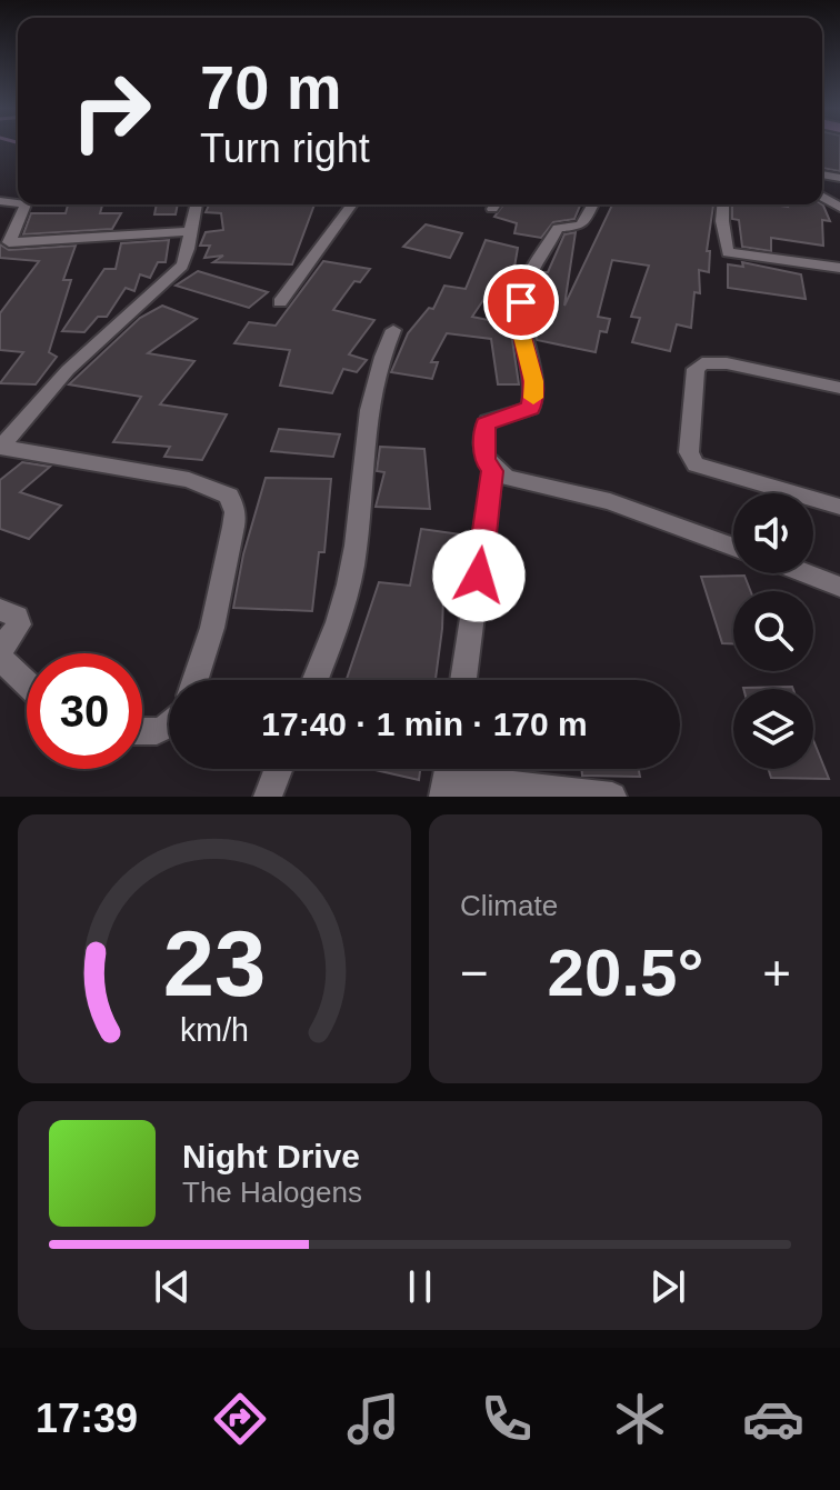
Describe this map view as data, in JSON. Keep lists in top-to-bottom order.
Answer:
{
  "page": {
    "turn": ["70 m", "Turn right"],
    "limit": "30",
    "trip": "17:40 · 1 min · 170 m",
    "tile": "Climate",
    "heat": ["−", "20.5°", "+"],
    "song": ["Night Drive", "The Halogens"],
    "tabs": "17:39",
    "gauge": ["23", "km/h"]
  }
}
